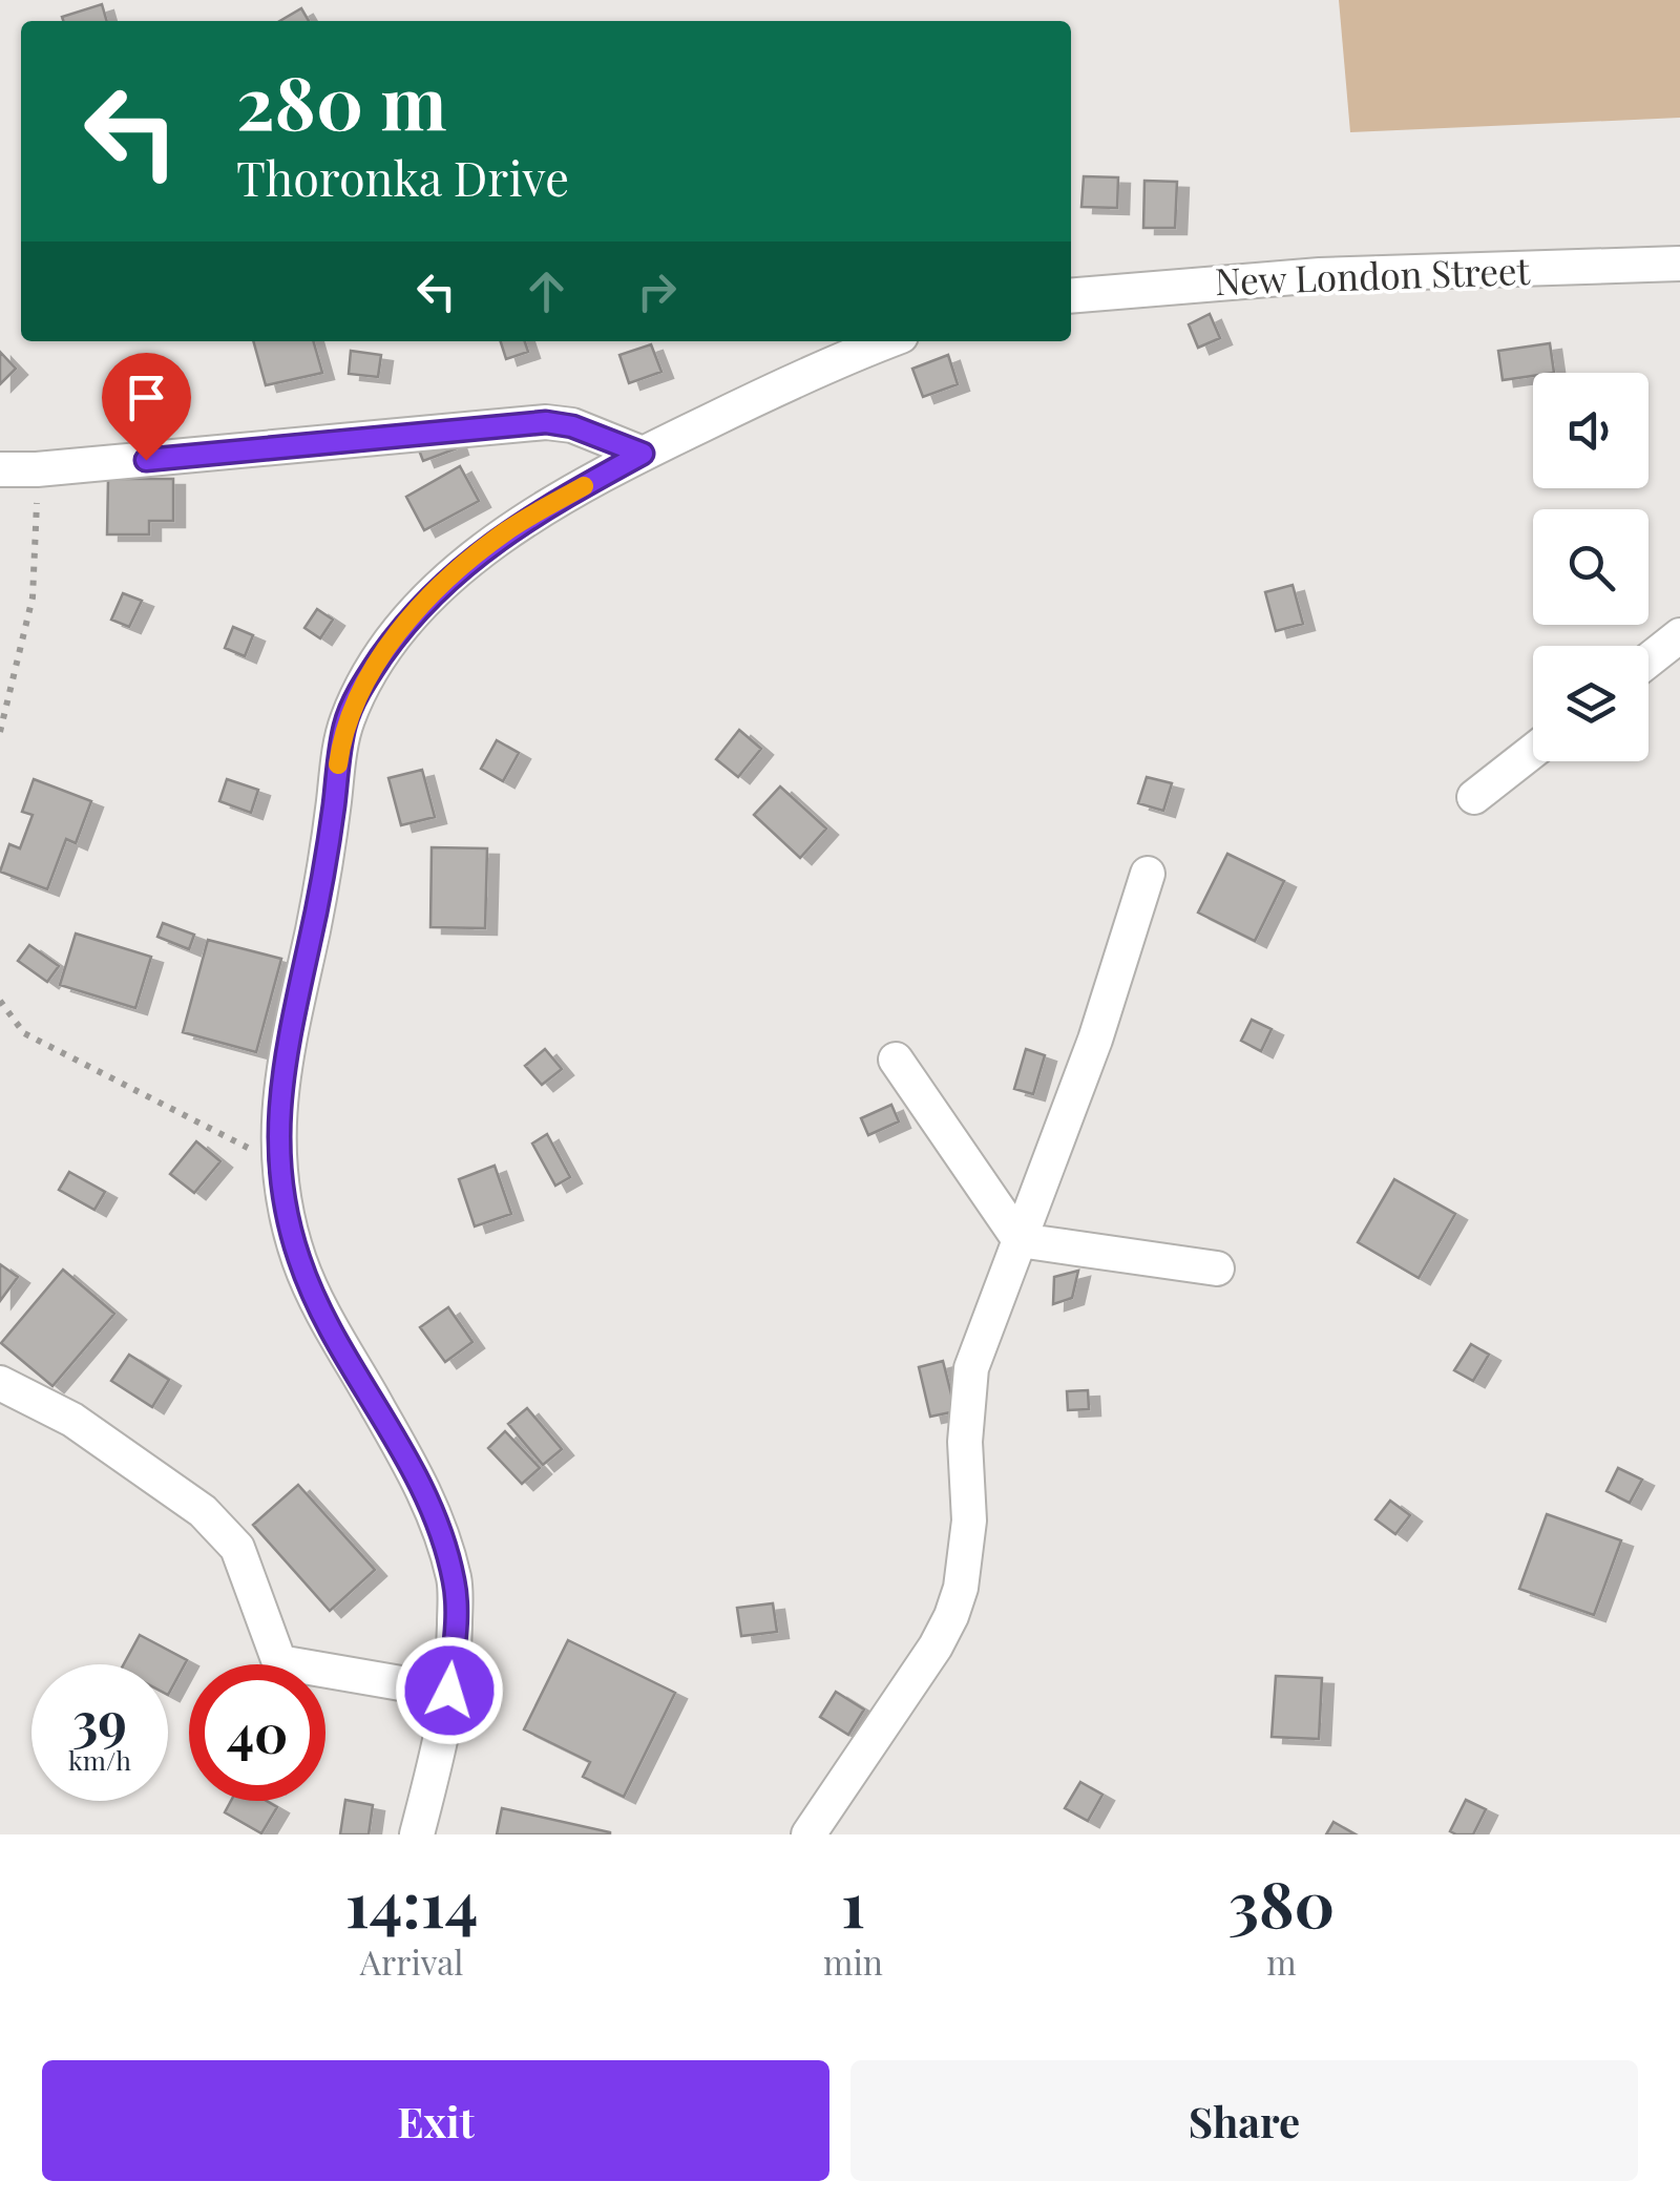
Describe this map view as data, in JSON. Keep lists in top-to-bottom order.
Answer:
{
  "streets": {
    "street": ["New London Street"]
  },
  "page": {
    "turn": ["280 m", "Thoronka Drive"],
    "speed": "39 km/h",
    "limit": "40",
    "eta": [
      "14:14",
      "Arrival",
      "1",
      "min",
      "380",
      "m"
    ],
    "buttons": ["Exit", "Share"]
  }
}
